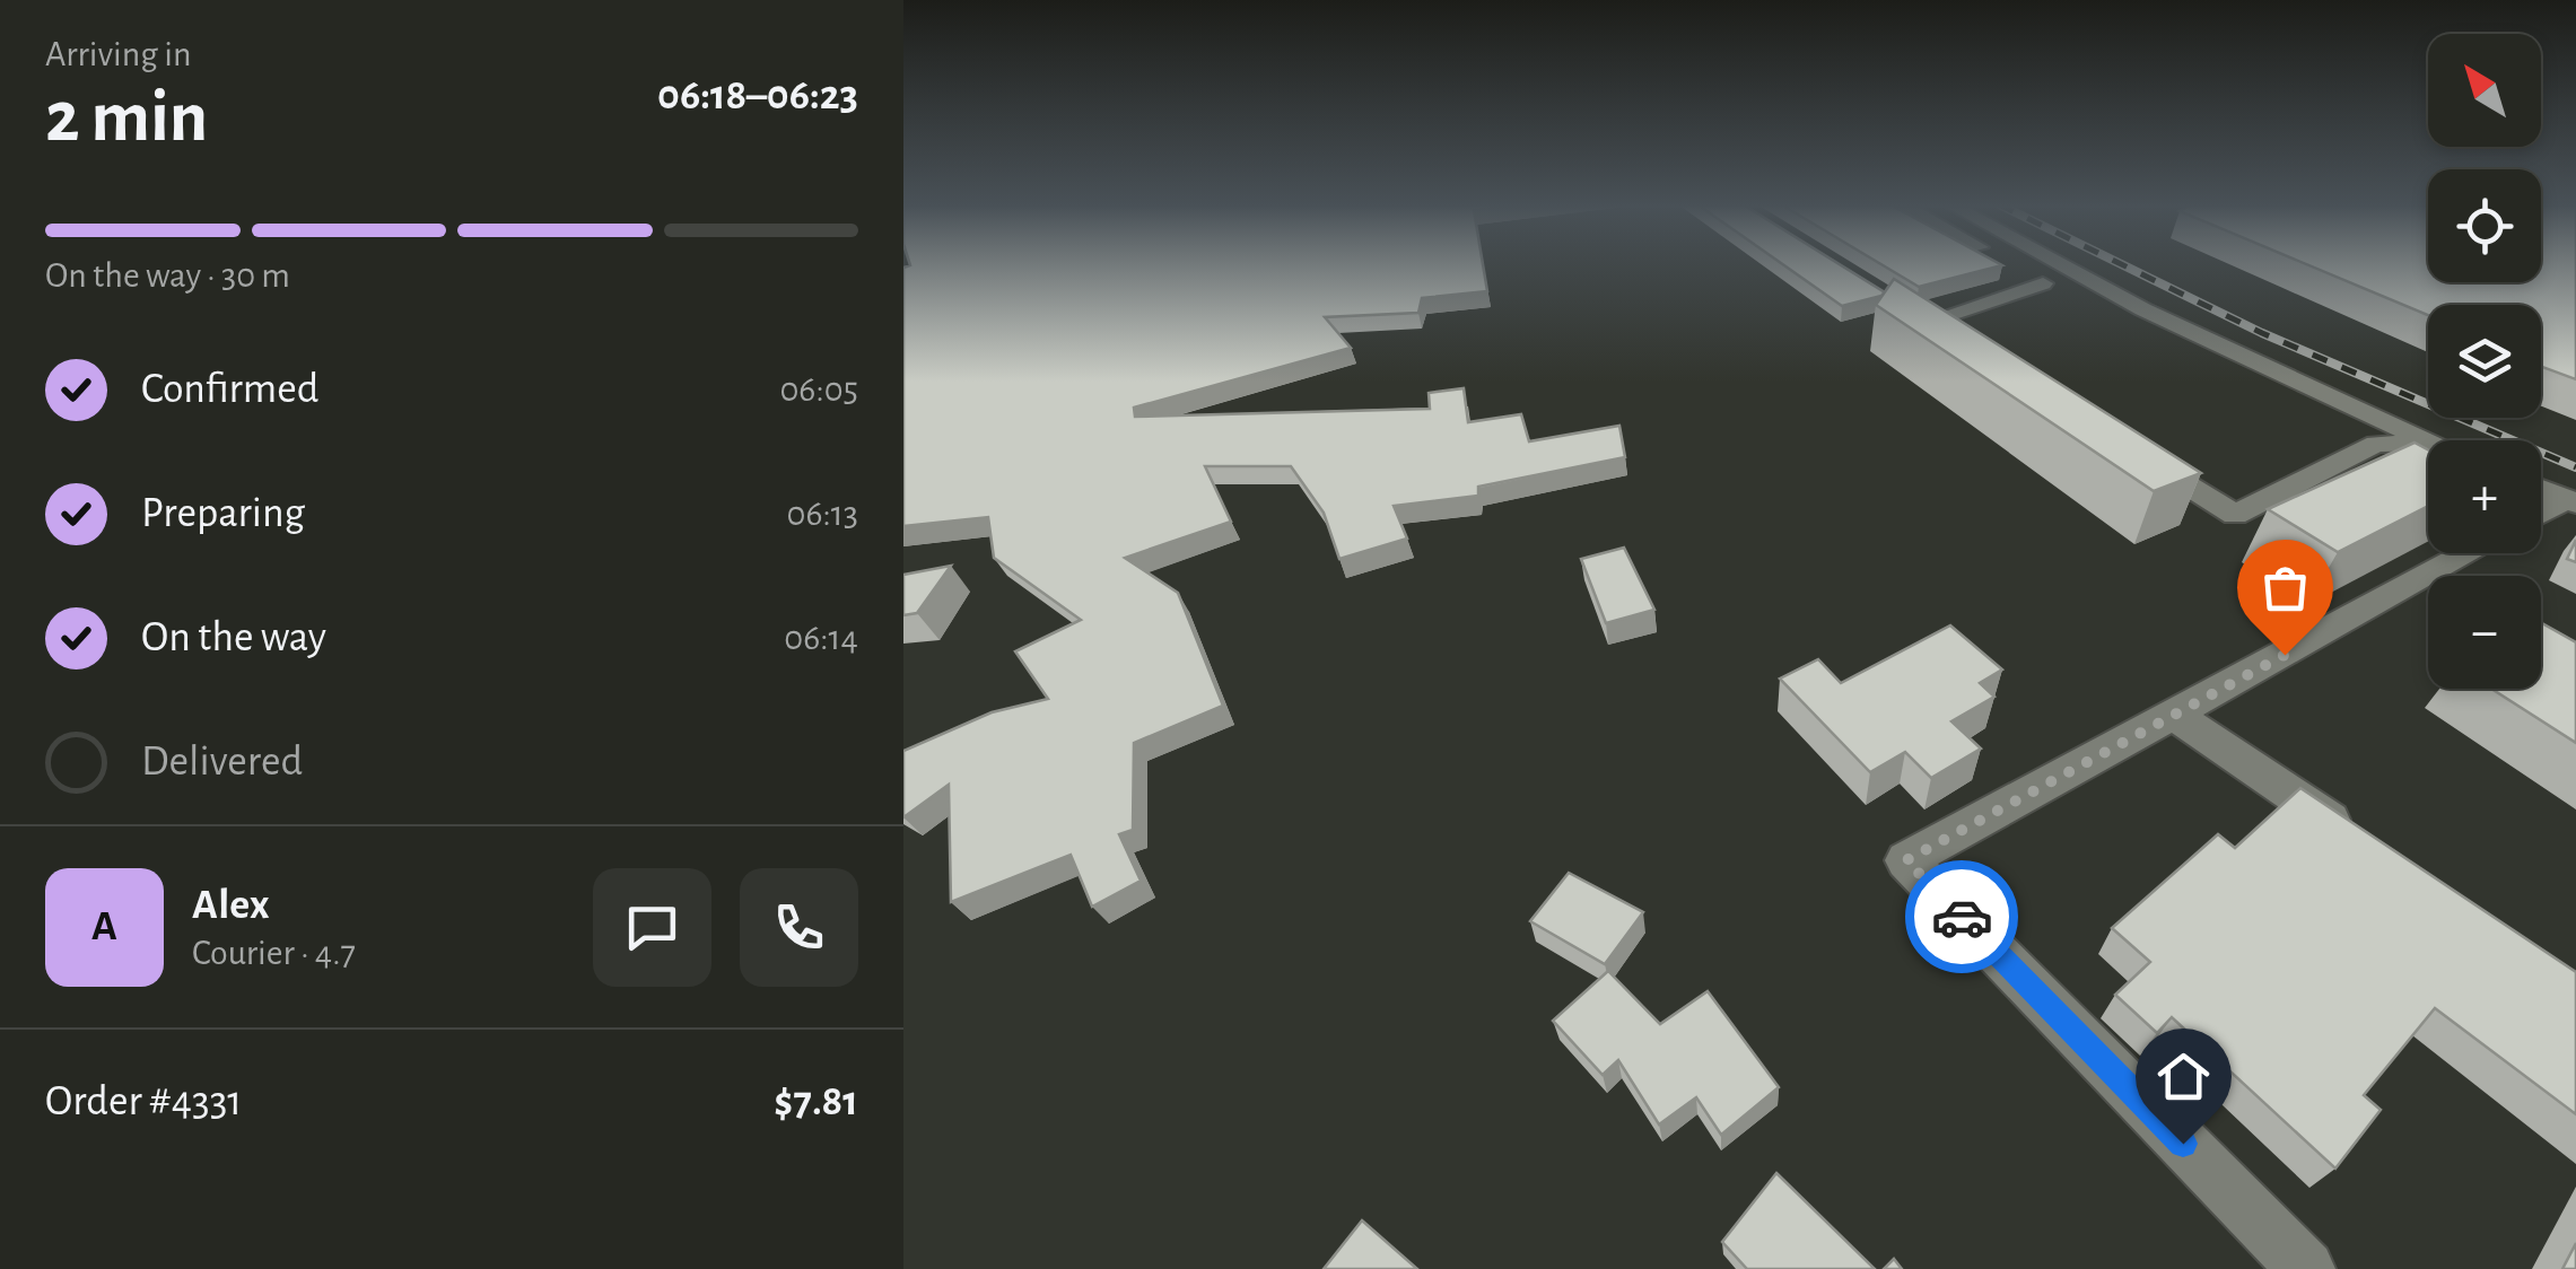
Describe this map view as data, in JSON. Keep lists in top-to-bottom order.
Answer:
{
  "north": "top left",
  "page": {
    "heading": ["2 min", "Arriving in", "06:18–06:23"],
    "panel": [
      "Alex",
      "Courier · 4.7",
      "Order #4331",
      "$7.81"
    ],
    "map_buttons": ["+", "−"],
    "bar": "On the way · 30 m",
    "list": [
      ["Confirmed", "06:05"],
      ["Preparing", "06:13"],
      ["On the way", "06:14"],
      "Delivered"
    ],
    "round": "A"
  }
}
